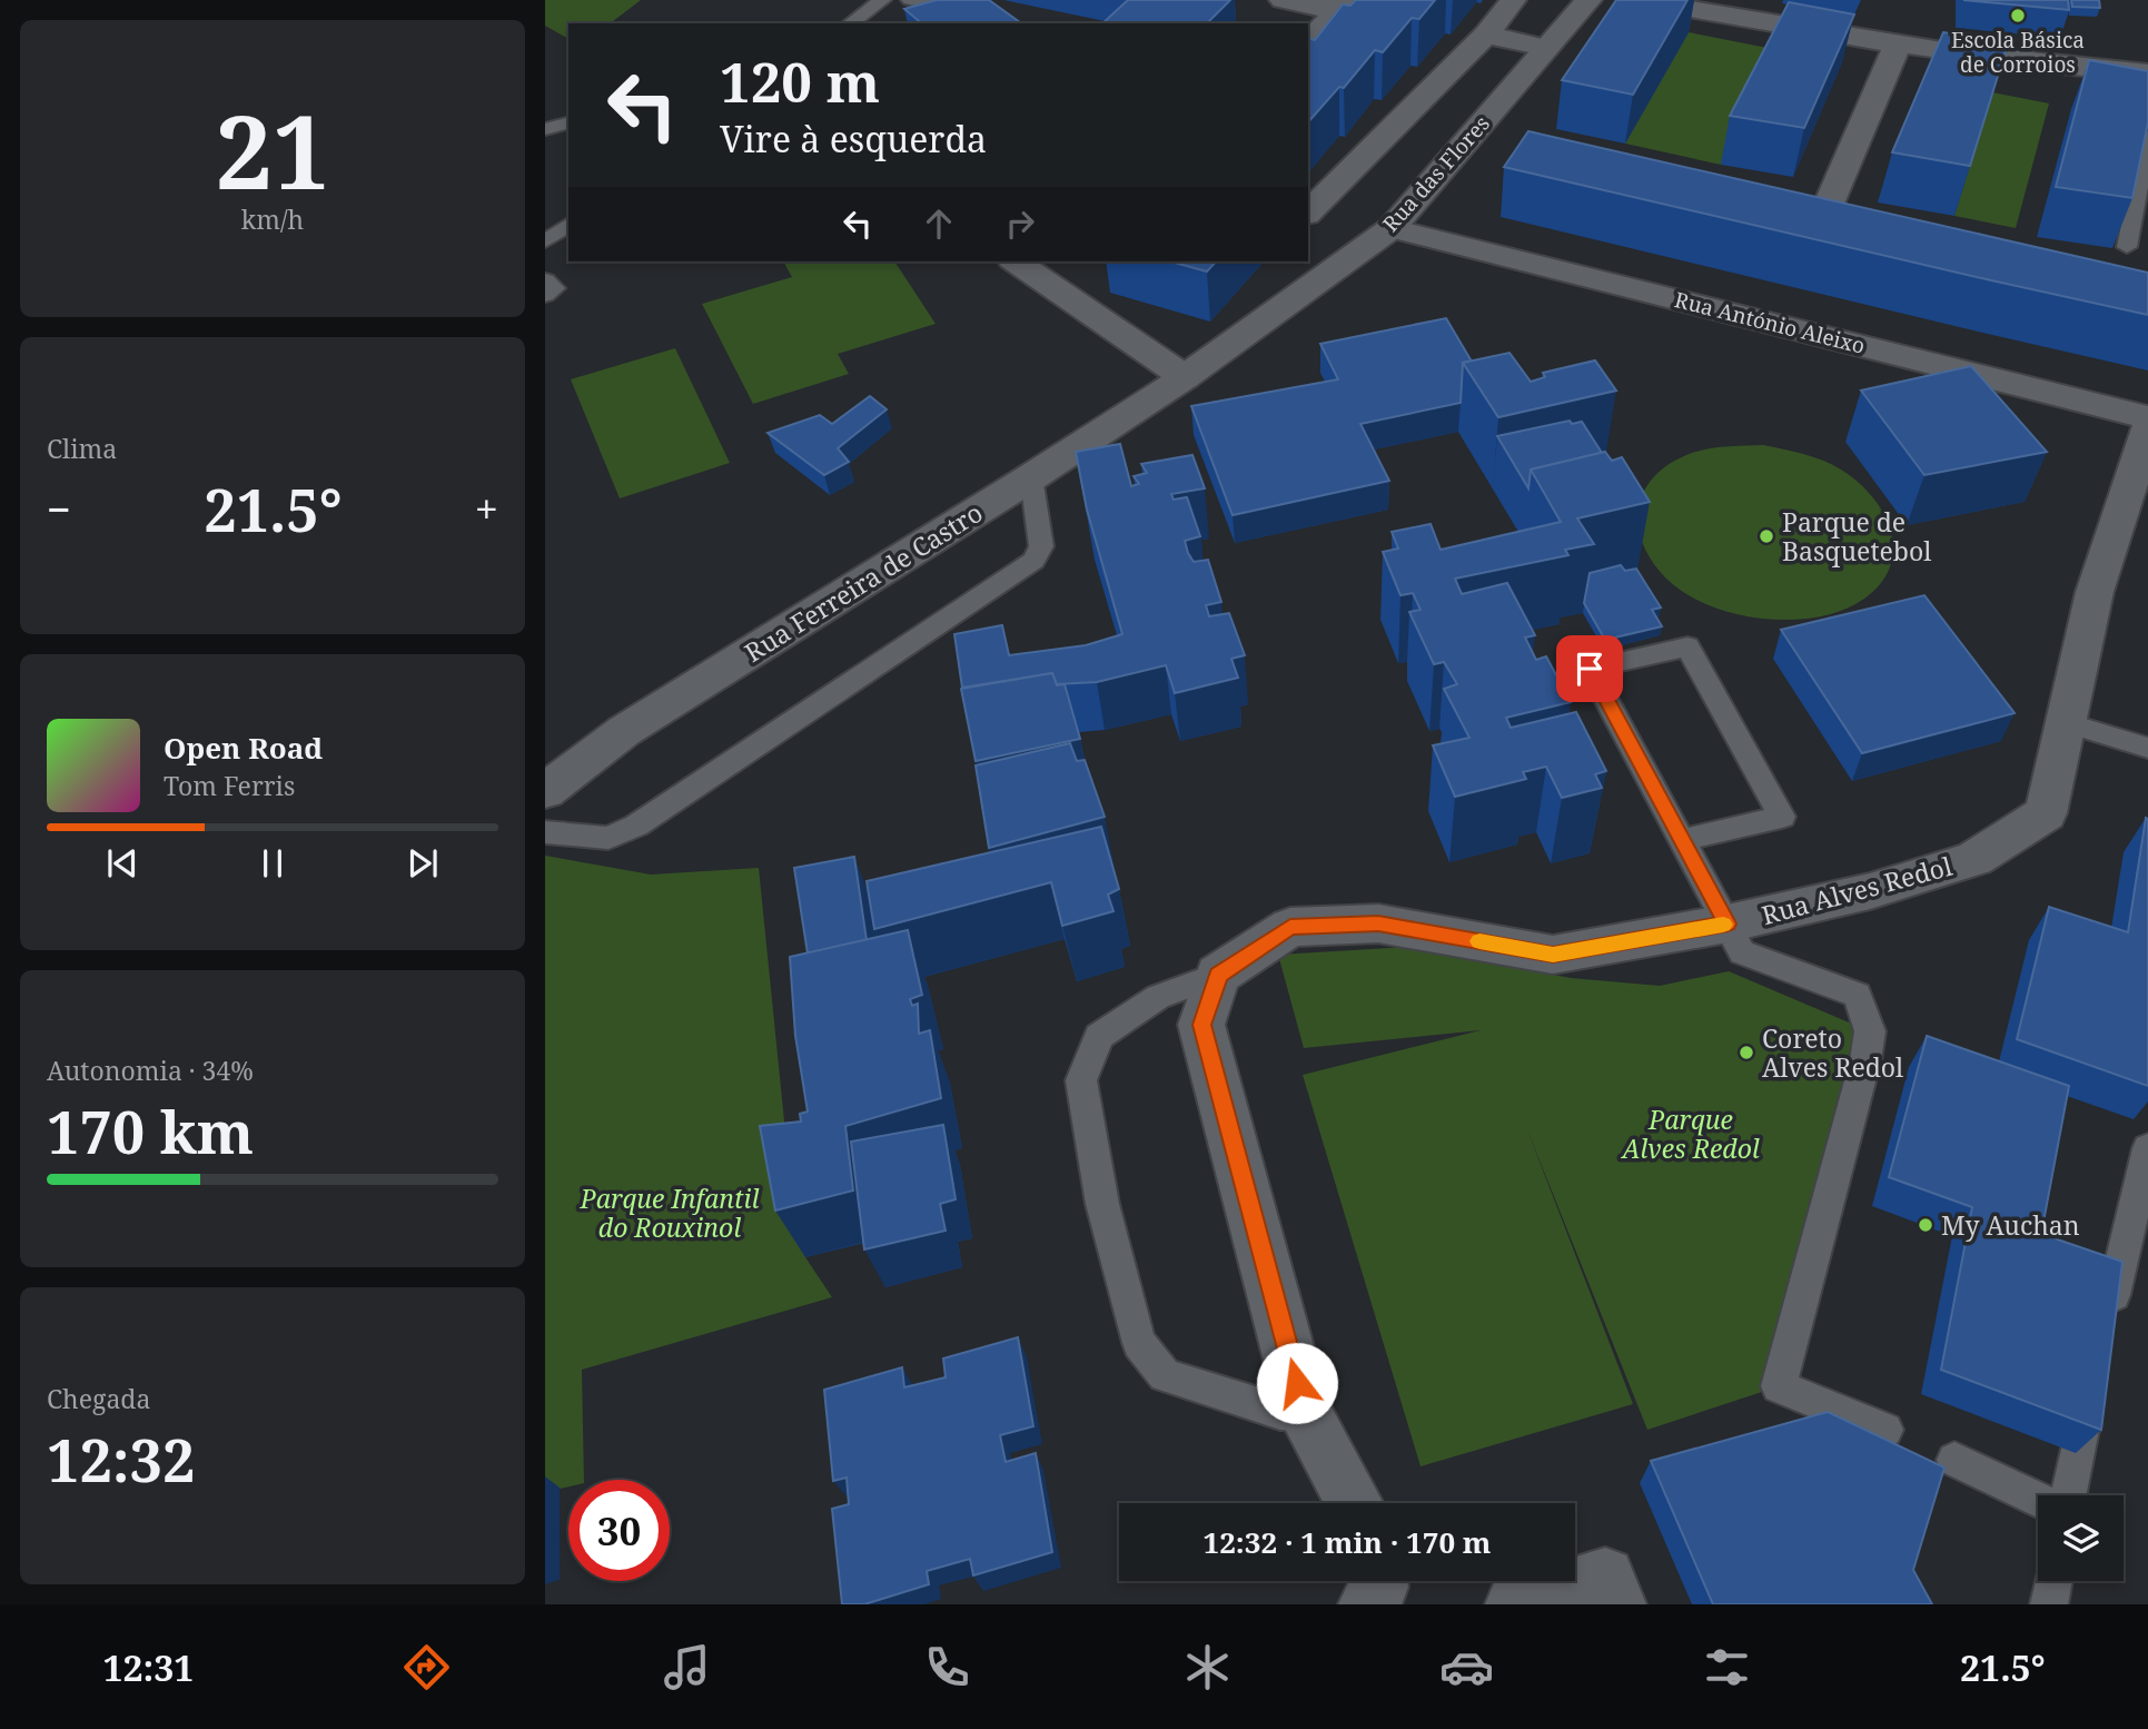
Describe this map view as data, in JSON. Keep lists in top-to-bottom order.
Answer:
{
  "streets": {
    "street": [
      "Rua das Flores",
      "Rua António Aleixo",
      "Rua Ferreira de Castro",
      "Rua Alves Redol"
    ]
  },
  "crossings": [
    ["Rua das Flores", "Rua António Aleixo"],
    ["Rua das Flores", "Rua Ferreira de Castro"]
  ],
  "parks": ["Parque Alves Redol", "Parque Infantil do Rouxinol"],
  "places": [
    "Escola Básica de Corroios",
    "Parque de Basquetebol",
    "Coreto Alves Redol",
    "My Auchan"
  ],
  "page": {
    "tile": [
      ["21", "km/h"],
      "Clima",
      ["Autonomia · 34%", "170 km"],
      ["Chegada", "12:32"]
    ],
    "turn": ["120 m", "Vire à esquerda"],
    "heat": ["−", "21.5°", "+"],
    "song": ["Open Road", "Tom Ferris"],
    "limit": "30",
    "trip": "12:32 · 1 min · 170 m",
    "tabs": ["12:31", "21.5°"]
  }
}
